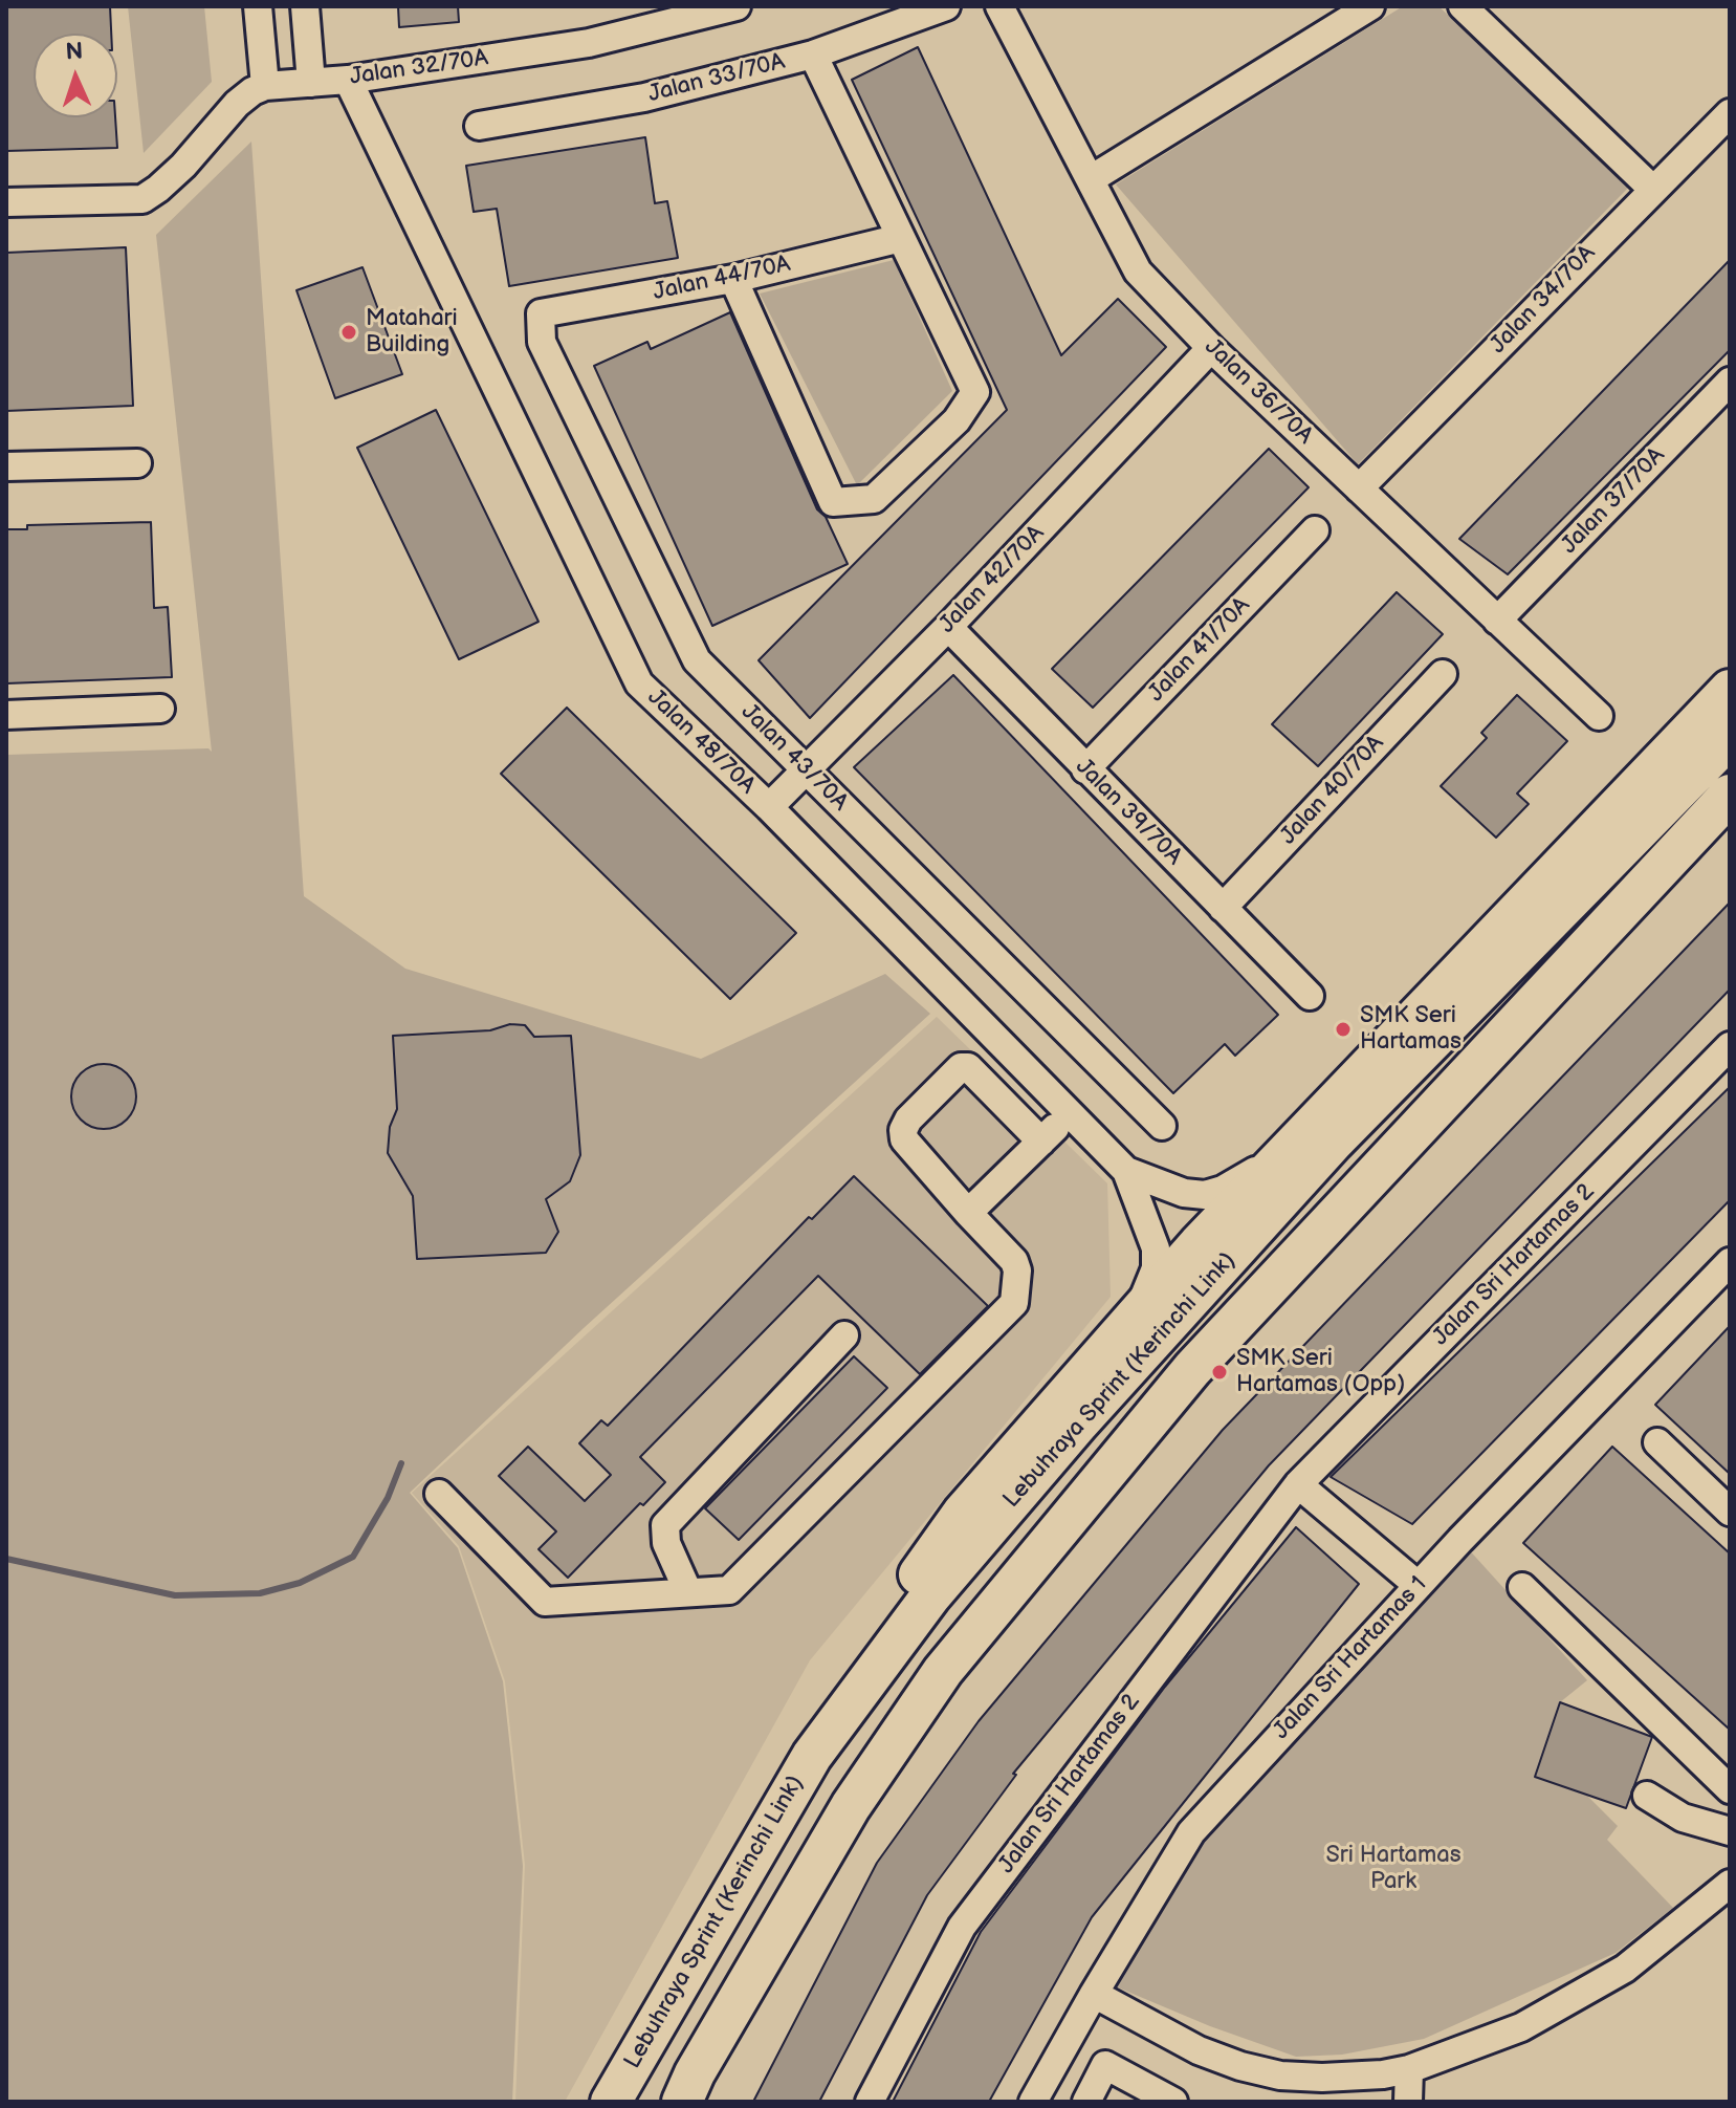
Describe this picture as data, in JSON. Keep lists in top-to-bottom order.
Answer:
{
  "streets": {
    "highway": ["Lebuhraya Sprint (Kerinchi Link)"],
    "street": [
      "Jalan 32/70A",
      "Jalan 33/70A",
      "Jalan 44/70A",
      "Jalan 34/70A",
      "Jalan 36/70A",
      "Jalan 37/70A",
      "Jalan 42/70A",
      "Jalan 41/70A",
      "Jalan 48/70A",
      "Jalan 43/70A",
      "Jalan 40/70A",
      "Jalan 39/70A",
      "Jalan Sri Hartamas 2",
      "Jalan Sri Hartamas 1"
    ]
  },
  "crossings": [
    ["Jalan 32/70A", "Jalan 48/70A"],
    ["Jalan 44/70A", "Jalan 43/70A"],
    ["Jalan 34/70A", "Jalan 36/70A"],
    ["Jalan 36/70A", "Jalan 37/70A"],
    ["Jalan 36/70A", "Jalan 42/70A"],
    ["Jalan 42/70A", "Jalan 48/70A"],
    ["Jalan 42/70A", "Jalan 43/70A"],
    ["Jalan 42/70A", "Jalan 39/70A"],
    ["Jalan 41/70A", "Jalan 39/70A"],
    ["Jalan 40/70A", "Jalan 39/70A"]
  ],
  "parks": ["Sri Hartamas Park"],
  "places": ["Matahari Building", "SMK Seri Hartamas", "SMK Seri Hartamas (Opp)"],
  "north": "top"
}
